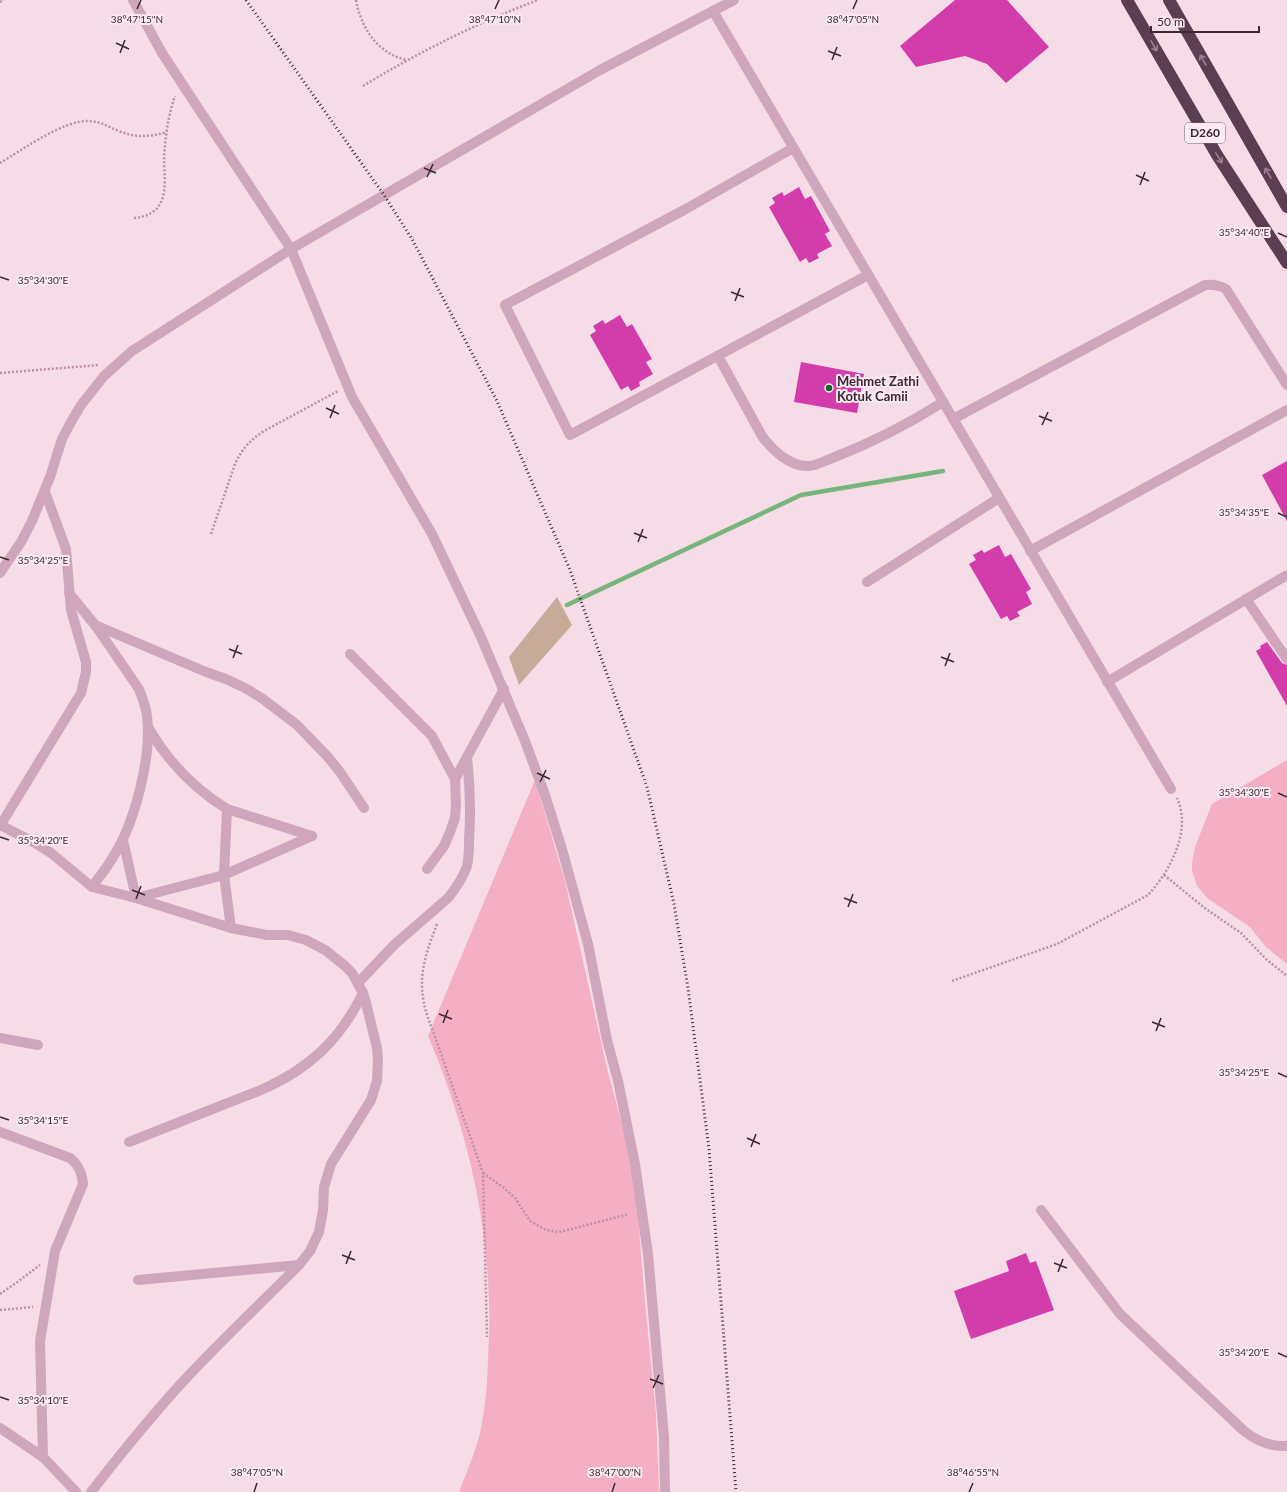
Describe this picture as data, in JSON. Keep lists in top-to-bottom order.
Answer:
{
  "streets": {
    "highway": ["D260"]
  },
  "places": ["Mehmet Zathi Kotuk Camii"],
  "scale_bar": "50 m",
  "coordinates": [
    "38°47'05\"N",
    "38°47'15\"N",
    "38°47'10\"N",
    "35°34'40\"E",
    "35°34'30\"E",
    "35°34'35\"E",
    "35°34'25\"E",
    "35°34'20\"E",
    "35°34'15\"E",
    "35°34'10\"E",
    "38°47'00\"N",
    "38°46'55\"N"
  ]
}
